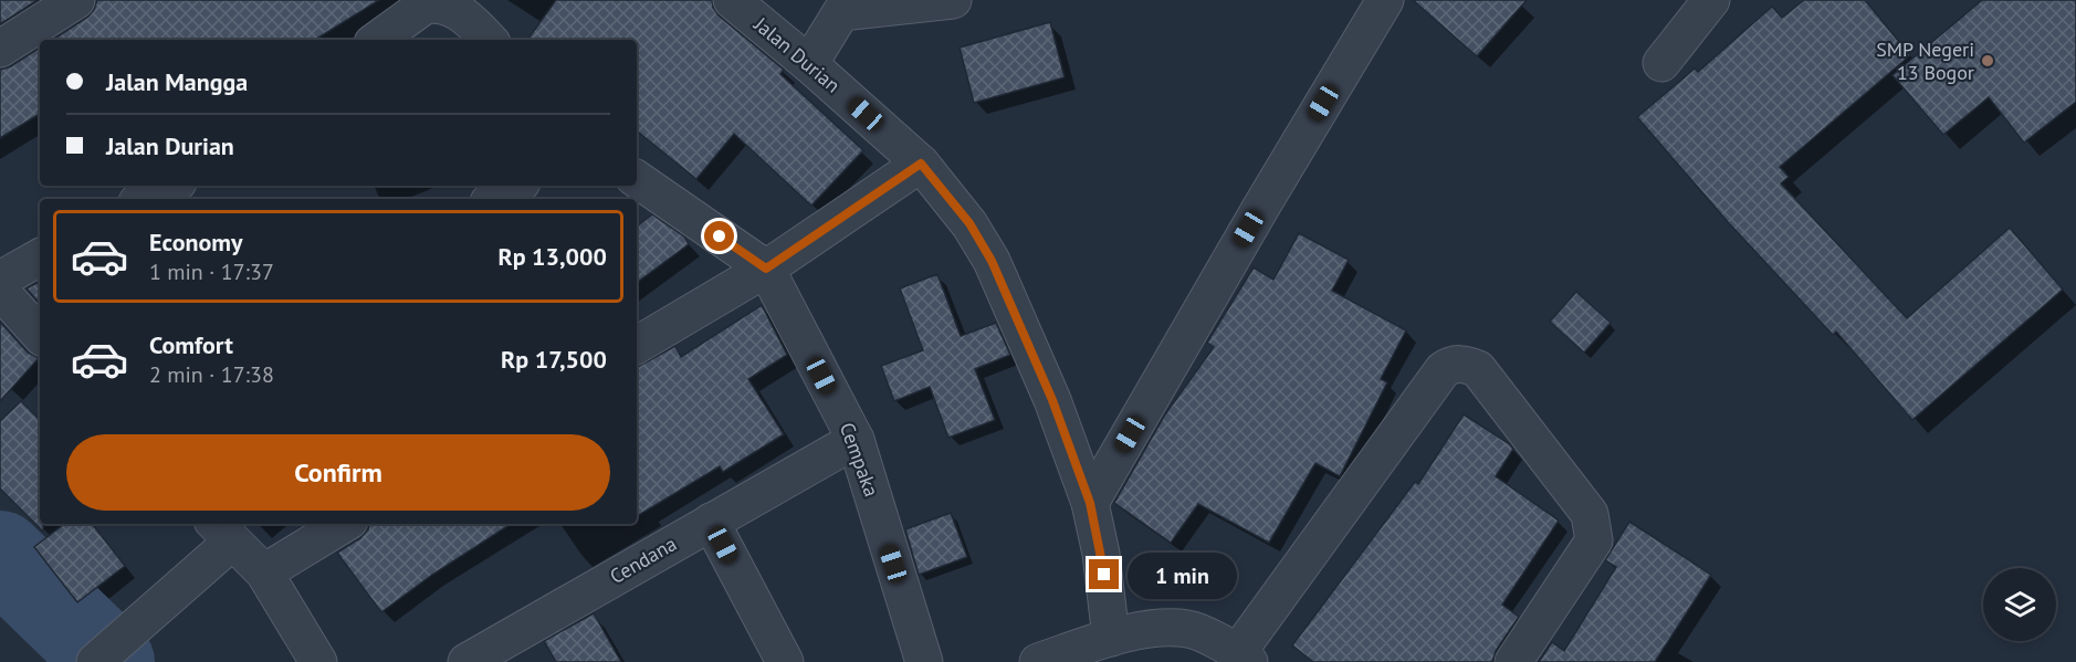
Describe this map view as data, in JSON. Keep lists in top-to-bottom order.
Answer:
{
  "streets": {
    "street": ["Jalan Durian", "Cempaka", "Cendana"]
  },
  "crossings": [
    ["Cempaka", "Cendana"]
  ],
  "places": ["SMP Negeri 13 Bogor"],
  "page": {
    "banner": ["Jalan Mangga", "Jalan Durian"],
    "list": [
      {
        "name": "Economy",
        "note": "1 min · 17:37",
        "value": "Rp 13,000"
      },
      {
        "name": "Comfort",
        "note": "2 min · 17:38",
        "value": "Rp 17,500"
      }
    ],
    "buttons": "Confirm",
    "bubble": "1 min"
  }
}
